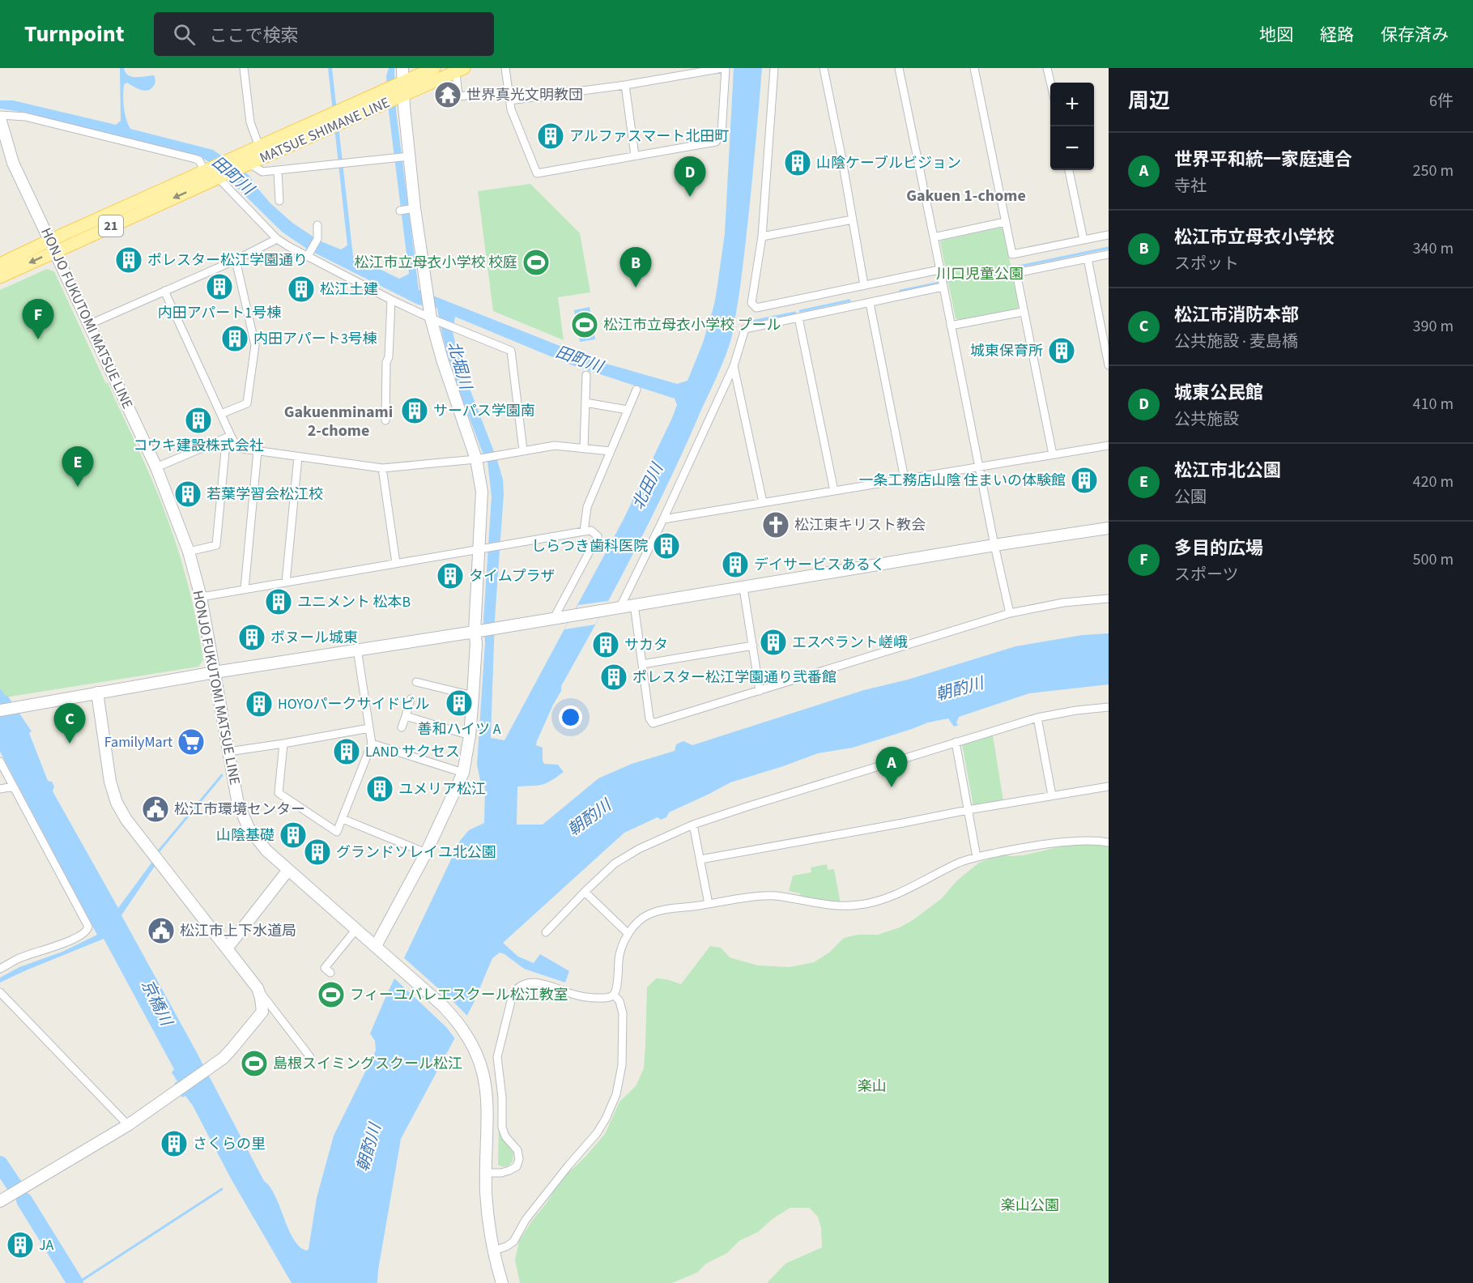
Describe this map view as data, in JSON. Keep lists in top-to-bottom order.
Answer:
{
  "streets": {
    "main road": ["MATSUE SHIMANE LINE", "21"],
    "street": ["HONJO FUKUTOMI MATSUE LINE"]
  },
  "crossings": [
    ["MATSUE SHIMANE LINE", "HONJO FUKUTOMI MATSUE LINE"]
  ],
  "districts": ["Gakuen 1-chome", "Gakuenminami 2-chome"],
  "water": [
    "田町川",
    "北堀川",
    "北田川",
    "朝酌川",
    "京橋川"
  ],
  "parks": ["川口児童公園", "楽山", "楽山公園"],
  "places": {
    "temple": ["世界真光文明教団"],
    "building": [
      "アルファスマート北田町",
      "山陰ケーブルビジョン",
      "ポレスター松江学園通り",
      "内田アパート1号棟",
      "松江土建",
      "内田アパート3号棟",
      "城東保育所",
      "サーパス学園南",
      "コウキ建設株式会社",
      "一条工務店山陰 住まいの体験館",
      "若葉学習会松江校",
      "しらつき歯科医院",
      "デイサービスあるく",
      "タイムプラザ",
      "ユニメント 松本B",
      "ボヌール城東",
      "エスペラント嵯峨",
      "サカタ",
      "ポレスター松江学園通り弐番館",
      "善和ハイツ A",
      "HOYOパークサイドビル",
      "LAND サクセス",
      "ユメリア松江",
      "山陰基礎",
      "グランドソレイユ北公園",
      "さくらの里",
      "JA"
    ],
    "sports": [
      "松江市立母衣小学校 校庭",
      "松江市立母衣小学校 プール",
      "フィーユバレエスクール松江教室",
      "島根スイミングスクール松江"
    ],
    "church": ["松江東キリスト教会"],
    "supermarket": ["FamilyMart"],
    "public building": ["松江市環境センター", "松江市上下水道局"]
  },
  "page": {
    "header": "Turnpoint",
    "search": "ここで検索",
    "nav": ["地図", "経路", "保存済み"],
    "heading": ["周辺", "6件"],
    "map_buttons": ["+", "−"],
    "list": [
      {
        "mark": "A",
        "name": "世界平和統一家庭連合",
        "note": "寺社",
        "value": "250 m"
      },
      {
        "mark": "B",
        "name": "松江市立母衣小学校",
        "note": "スポット",
        "value": "340 m"
      },
      {
        "mark": "C",
        "name": "松江市消防本部",
        "note": "公共施設 · 麦島橋",
        "value": "390 m"
      },
      {
        "mark": "D",
        "name": "城東公民館",
        "note": "公共施設",
        "value": "410 m"
      },
      {
        "mark": "E",
        "name": "松江市北公園",
        "note": "公園",
        "value": "420 m"
      },
      {
        "mark": "F",
        "name": "多目的広場",
        "note": "スポーツ",
        "value": "500 m"
      }
    ],
    "pins": [
      "D",
      "B",
      "F",
      "E",
      "C",
      "A"
    ]
  }
}
